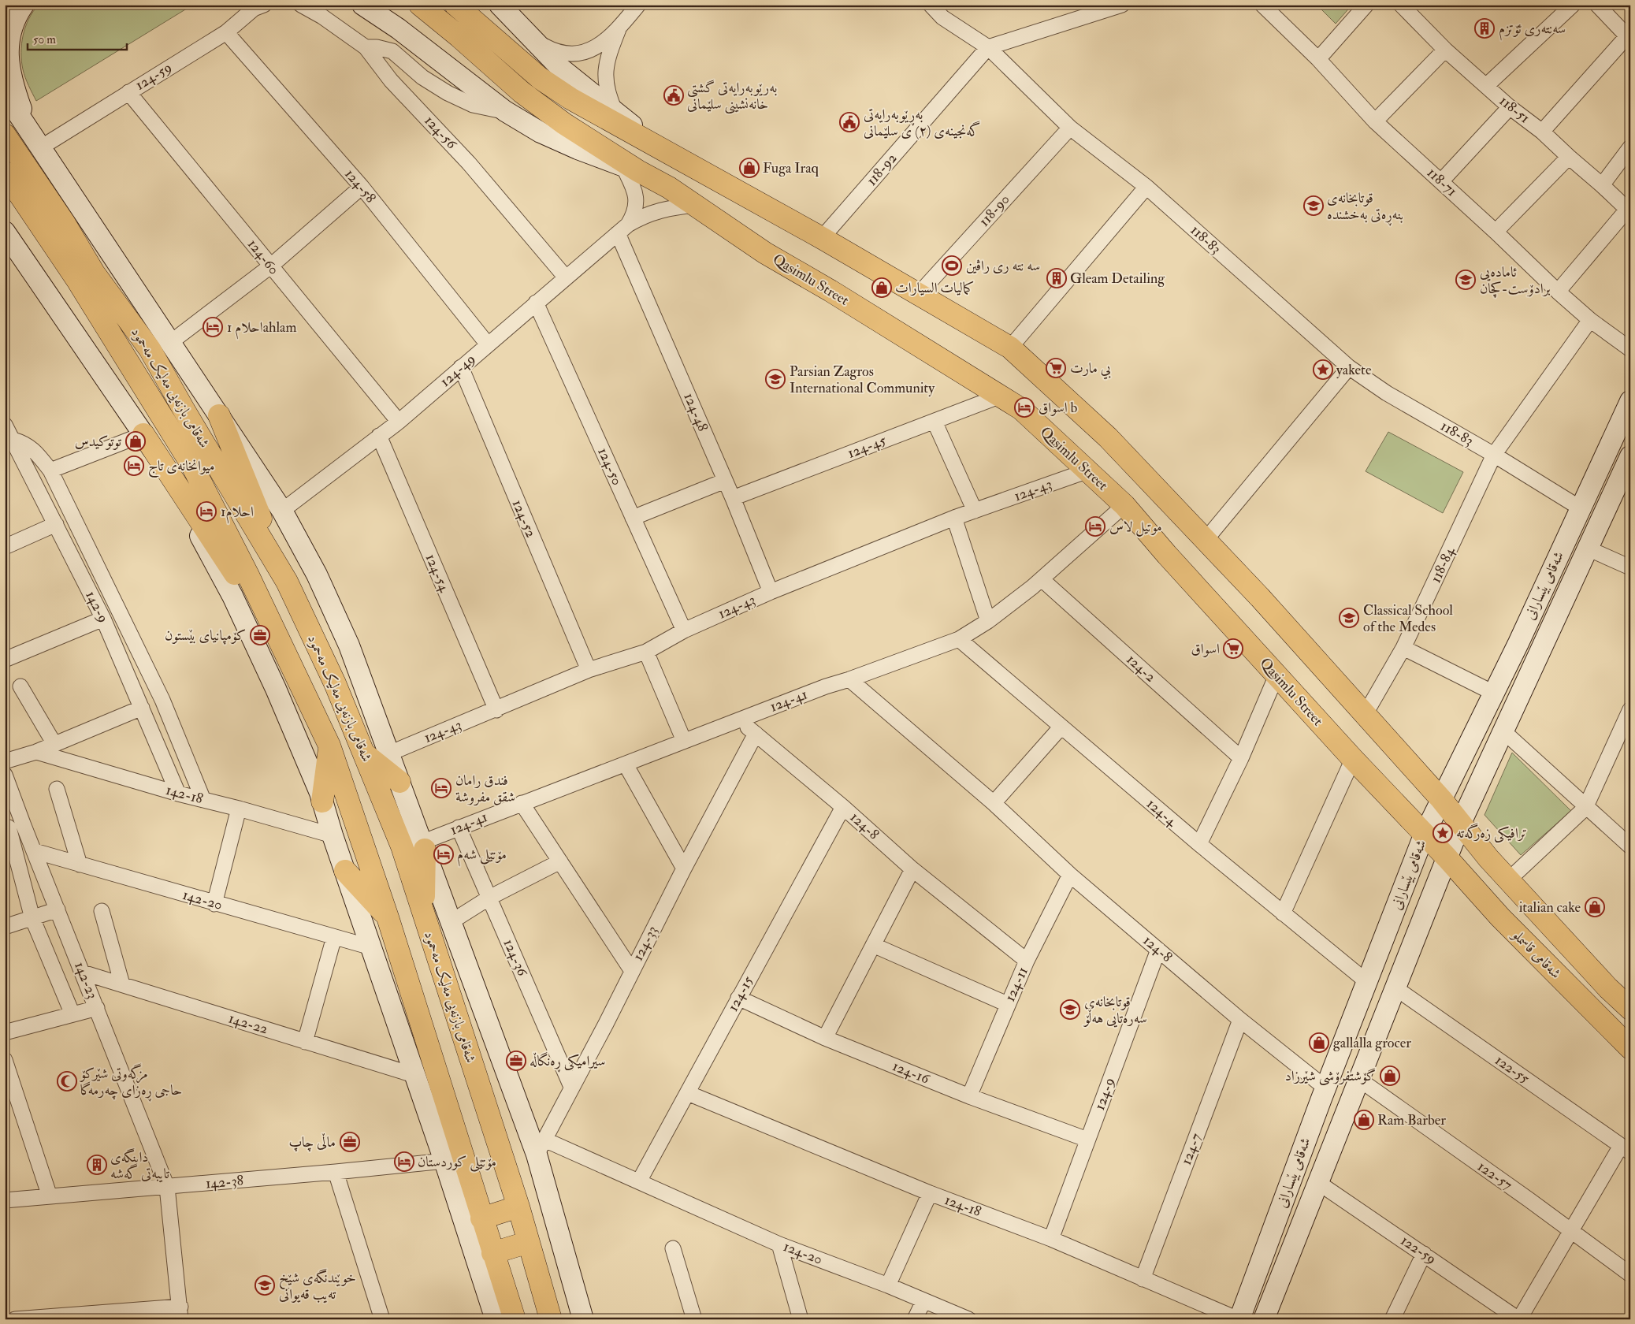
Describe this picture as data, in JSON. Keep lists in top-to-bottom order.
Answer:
{
  "streets": {
    "main road": [
      "Qasimlu Street",
      "شەقامی بازنەیی مەلیک مەحمود",
      "شەقامی بێسارانی",
      "شەقامی قاسملو"
    ],
    "street": [
      "124-59",
      "118-51",
      "124-56",
      "118-92",
      "118-71",
      "124-58",
      "118-90",
      "118-83",
      "124-60",
      "124-49",
      "124-48",
      "124-45",
      "124-50",
      "124-43",
      "124-52",
      "118-84",
      "124-54",
      "142-9",
      "124-2",
      "124-41",
      "142-18",
      "124-4",
      "124-8",
      "142-20",
      "124-33",
      "124-36",
      "142-23",
      "124-11",
      "124-15",
      "142-22",
      "122-55",
      "124-16",
      "124-9",
      "124-7",
      "122-57",
      "142-38",
      "124-18",
      "122-59",
      "124-20"
    ]
  },
  "crossings": [
    ["124-59", "124-58"],
    ["124-59", "124-60"],
    ["124-56", "124-49"],
    ["118-92", "118-83"],
    ["118-71", "118-84"],
    ["124-58", "124-49"],
    ["118-90", "118-83"],
    ["118-83", "118-84"],
    ["118-83", "شەقامی بێسارانی"],
    ["124-60", "124-49"],
    ["Qasimlu Street", "124-45"],
    ["Qasimlu Street", "124-43"],
    ["Qasimlu Street", "شەقامی بێسارانی"],
    ["Qasimlu Street", "124-41"],
    ["Qasimlu Street", "شەقامی قاسملو"],
    ["124-49", "124-48"],
    ["124-49", "124-50"],
    ["124-49", "124-52"],
    ["124-49", "124-54"],
    ["124-48", "124-45"],
    ["124-48", "124-43"],
    ["124-50", "124-43"],
    ["124-43", "124-52"],
    ["124-43", "124-54"],
    ["شەقامی بێسارانی", "124-4"],
    ["شەقامی بێسارانی", "124-8"],
    ["شەقامی بێسارانی", "شەقامی قاسملو"],
    ["شەقامی بێسارانی", "122-55"],
    ["شەقامی بێسارانی", "122-57"],
    ["شەقامی بێسارانی", "124-18"],
    ["شەقامی بێسارانی", "122-59"],
    ["142-9", "142-18"],
    ["124-2", "124-41"],
    ["124-41", "124-4"],
    ["124-41", "124-8"],
    ["124-41", "124-36"],
    ["124-8", "124-33"],
    ["124-8", "124-11"],
    ["124-8", "124-15"],
    ["124-8", "124-9"],
    ["124-8", "124-7"],
    ["142-20", "142-23"],
    ["124-33", "124-36"],
    ["124-33", "124-20"],
    ["142-23", "142-22"],
    ["142-23", "142-38"],
    ["124-11", "124-16"],
    ["124-15", "124-16"],
    ["124-15", "124-18"],
    ["124-15", "124-20"],
    ["124-16", "124-9"],
    ["124-9", "124-18"],
    ["124-7", "124-18"]
  ],
  "places": {
    "building": ["سەنتەری ئۆتزم", "Gleam Detailing", "داینگەی تایبەتی گەشە"],
    "public building": ["بەرێوبەرایەتی گشتی خانەنشینی سلێمانی", "بەڕێوبەرایەتی گەنجینەی (۲) ی سلێمانی"],
    "shop": [
      "Fuga Iraq",
      "كماليات السيارات",
      "توتوكيدس",
      "italian cake",
      "gallalla grocer",
      "گۆشتفرۆشی شێرزاد",
      "Ram Barber"
    ],
    "school or university": [
      "قوتابخانەی بنەڕەتی بەخشندە",
      "ئامادەیی برادۆست-کچان",
      "Parsian Zagros International Community",
      "Classical School of the Medes",
      "قوتابخانەی سەرەتایی هەڵۆ",
      "خوێندنگەی شێخ تەیب قەیوانی"
    ],
    "sports": ["سه نته رى راڤين"],
    "hotel": [
      "احلام 1ahlam",
      "اسواق b",
      "میوانخانەی تاج",
      "احلام1",
      "موتيل لاس",
      "فندق رامان شقق مفروشة",
      "مۆتێلی شەم",
      "مۆتێلی کوردستان"
    ],
    "supermarket": ["بي مارت", "اسواق"],
    "place": ["yakete", "ترافیکی زەرگەتە"],
    "office": ["کۆمپانیای بێستون", "سیرامیکی ڕەنگاڵە", "ماڵی چاپ"],
    "mosque": ["مزگەوتی شێرکۆ حاجی ڕەزای چەرمەگا"]
  },
  "scale_bar": "50 m"
}
